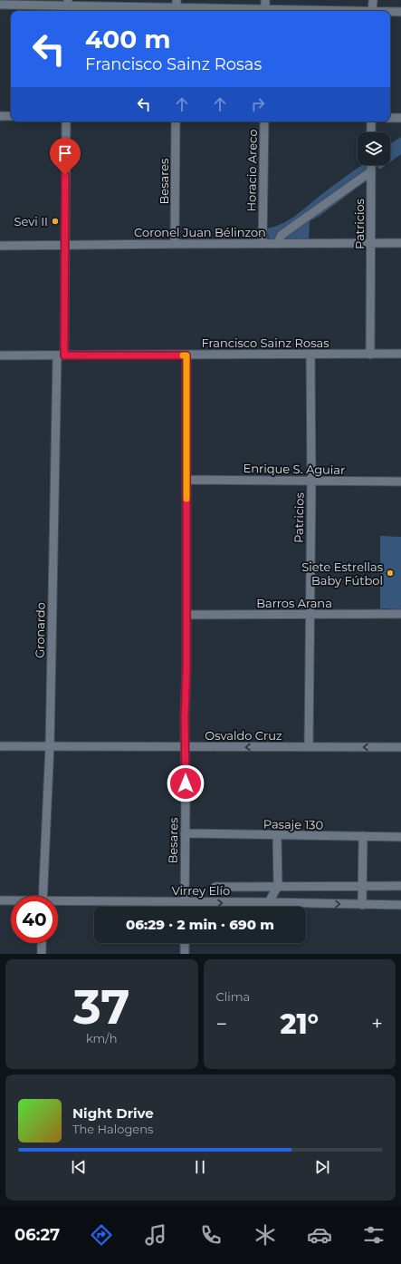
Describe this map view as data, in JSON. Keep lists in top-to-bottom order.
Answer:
{
  "streets": {
    "street": [
      "Horacio Areco",
      "Besares",
      "Patricios",
      "Coronel Juan Bélinzon",
      "Francisco Sainz Rosas",
      "Enrique S. Aguiar",
      "Barros Arana",
      "Gronardo",
      "Osvaldo Cruz",
      "Pasaje 130",
      "Virrey Elío"
    ]
  },
  "crossings": [
    ["Horacio Areco", "Coronel Juan Bélinzon"],
    ["Besares", "Coronel Juan Bélinzon"],
    ["Besares", "Francisco Sainz Rosas"],
    ["Besares", "Enrique S. Aguiar"],
    ["Besares", "Barros Arana"],
    ["Besares", "Osvaldo Cruz"],
    ["Besares", "Pasaje 130"],
    ["Besares", "Virrey Elío"],
    ["Patricios", "Coronel Juan Bélinzon"],
    ["Patricios", "Francisco Sainz Rosas"],
    ["Patricios", "Enrique S. Aguiar"],
    ["Patricios", "Barros Arana"],
    ["Patricios", "Osvaldo Cruz"],
    ["Coronel Juan Bélinzon", "Gronardo"],
    ["Francisco Sainz Rosas", "Gronardo"],
    ["Gronardo", "Osvaldo Cruz"]
  ],
  "one_way": ["Osvaldo Cruz"],
  "places": ["Sevi II", "Siete Estrellas Baby Fútbol"],
  "page": {
    "turn": ["400 m", "Francisco Sainz Rosas"],
    "limit": "40",
    "trip": "06:29 · 2 min · 690 m",
    "tile": [
      ["37", "km/h"],
      "Clima"
    ],
    "heat": ["−", "21°", "+"],
    "song": ["Night Drive", "The Halogens"],
    "tabs": "06:27"
  }
}
